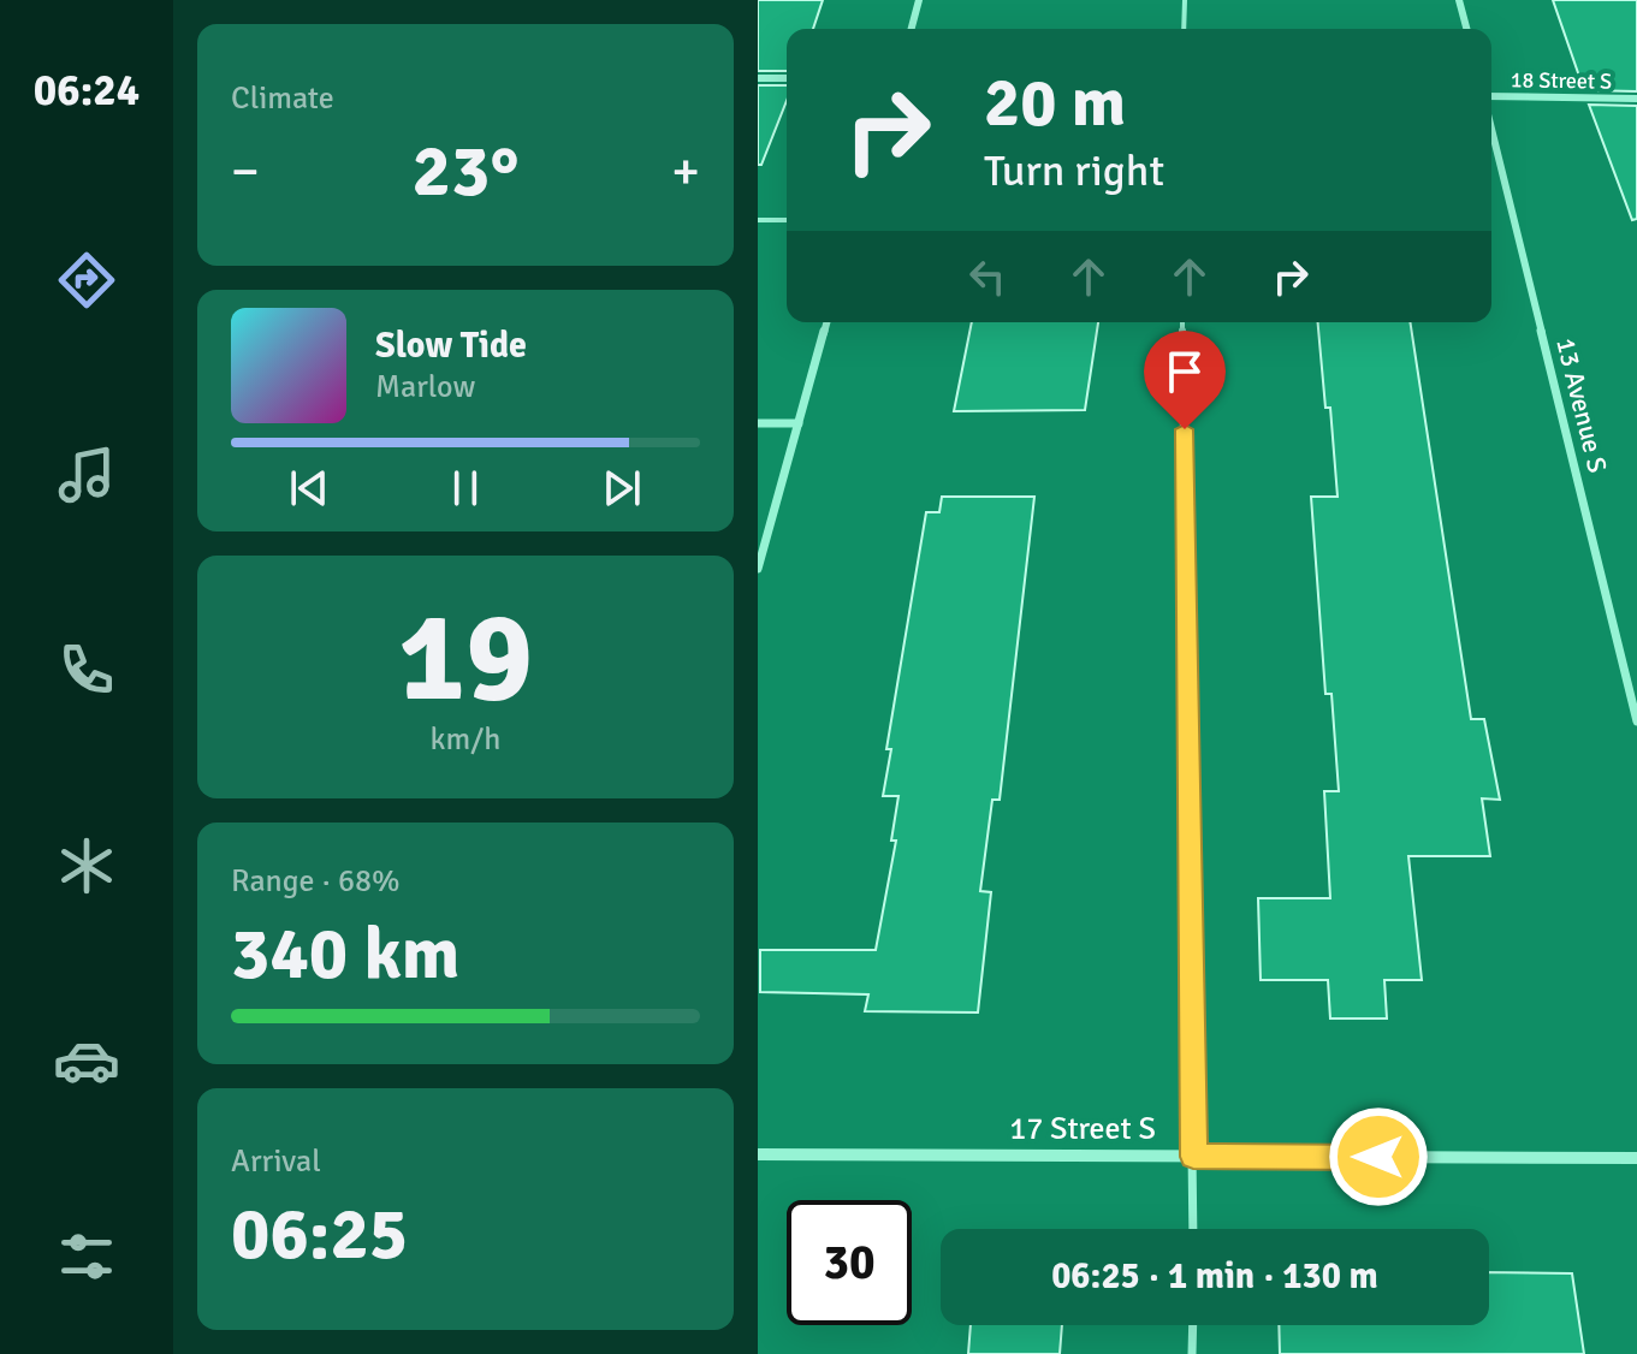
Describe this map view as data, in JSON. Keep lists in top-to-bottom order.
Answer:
{
  "streets": {
    "street": ["18 Street S", "13 Avenue S", "17 Street S"]
  },
  "page": {
    "tabs": "06:24",
    "tile": [
      "Climate",
      ["19", "km/h"],
      ["Range · 68%", "340 km"],
      ["Arrival", "06:25"]
    ],
    "turn": ["20 m", "Turn right"],
    "heat": ["−", "23°", "+"],
    "song": ["Slow Tide", "Marlow"],
    "limit": "30",
    "trip": "06:25 · 1 min · 130 m"
  }
}
